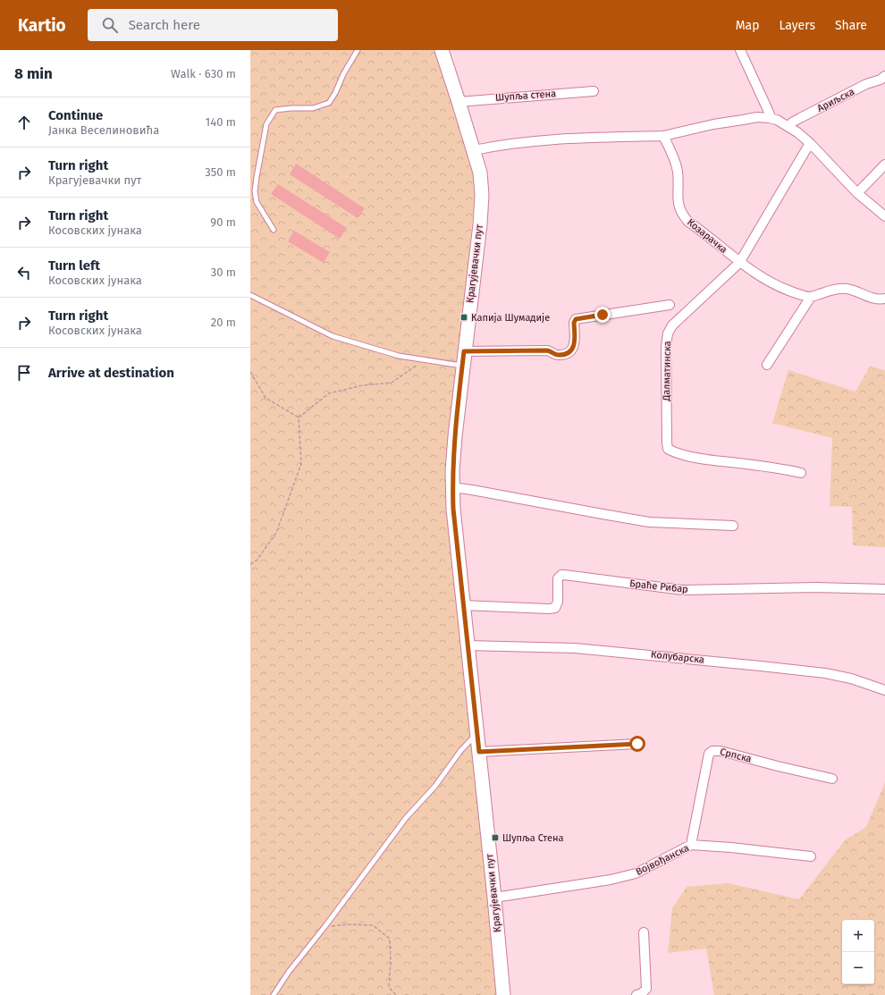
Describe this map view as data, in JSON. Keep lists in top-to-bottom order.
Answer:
{
  "streets": {
    "main road": ["Крагујевачки пут"],
    "street": [
      "Шупља стена",
      "Ариљска",
      "Козарачка",
      "Далматинска",
      "Браће Рибар",
      "Колубарска",
      "Српска",
      "Војвођанска"
    ]
  },
  "crossings": [
    ["Шупља стена", "Крагујевачки пут"],
    ["Козарачка", "Далматинска"],
    ["Крагујевачки пут", "Браће Рибар"],
    ["Крагујевачки пут", "Колубарска"],
    ["Крагујевачки пут", "Војвођанска"],
    ["Српска", "Војвођанска"]
  ],
  "places": {
    "transit": ["Капија Шумадије", "Шупља Стена"]
  },
  "page": {
    "header": "Kartio",
    "search": "Search here",
    "nav": ["Map", "Layers", "Share"],
    "heading": ["8 min", "Walk · 630 m"],
    "list": [
      ["Continue", "Јанка Веселиновића", "140 m"],
      ["Turn right", "Крагујевачки пут", "350 m"],
      ["Turn right", "Косовских јунака", "90 m"],
      ["Turn left", "Косовских јунака", "30 m"],
      ["Turn right", "Косовских јунака", "20 m"],
      "Arrive at destination"
    ],
    "map_buttons": ["+", "−"]
  }
}
